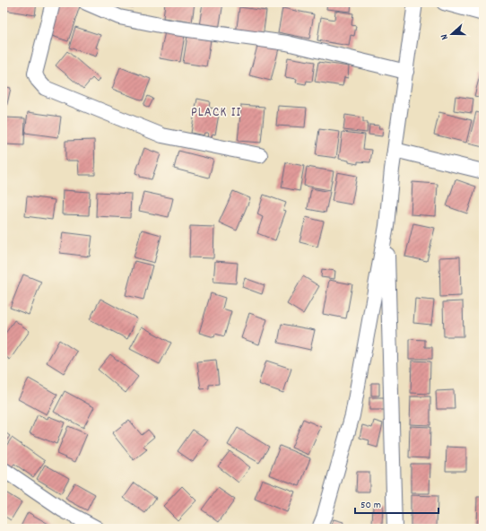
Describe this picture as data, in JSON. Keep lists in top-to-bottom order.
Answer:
{
  "districts": ["PLACK II"],
  "scale_bar": "50 m",
  "north": "left"
}
